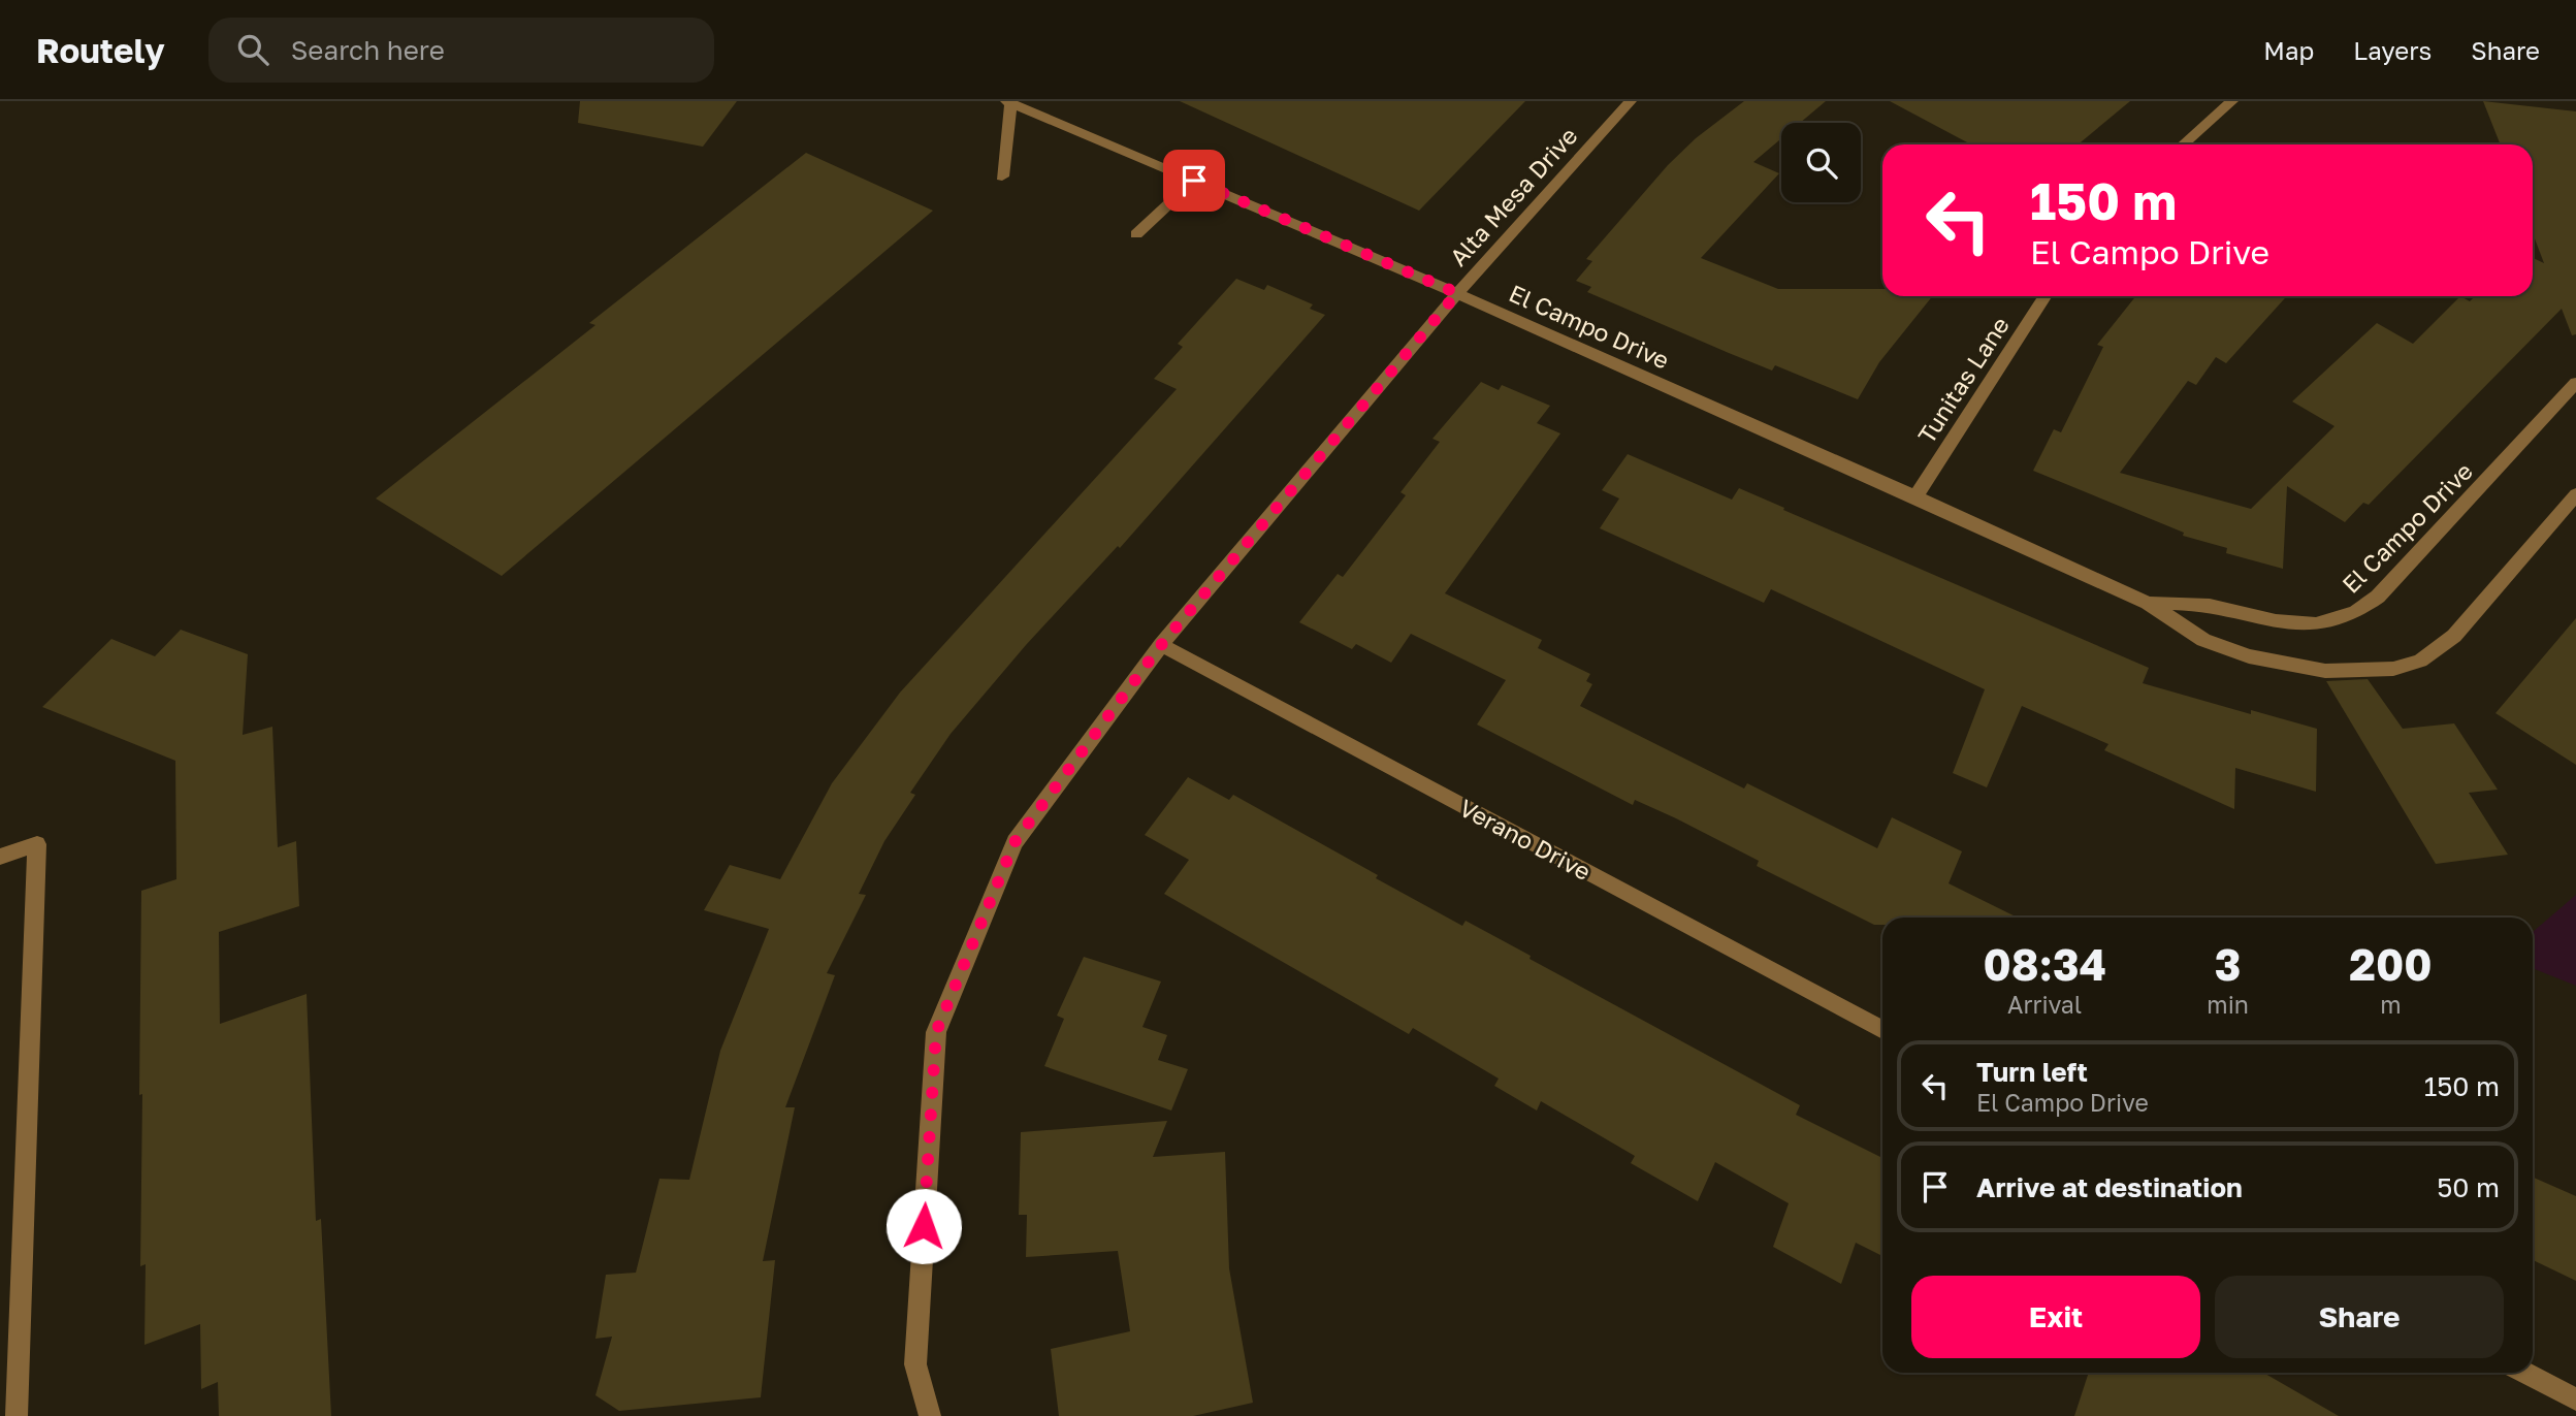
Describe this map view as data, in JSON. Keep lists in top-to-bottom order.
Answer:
{
  "streets": {
    "street": [
      "Alta Mesa Drive",
      "El Campo Drive",
      "Tunitas Lane",
      "Verano Drive"
    ]
  },
  "crossings": [
    ["Alta Mesa Drive", "El Campo Drive"],
    ["Alta Mesa Drive", "Verano Drive"],
    ["El Campo Drive", "Tunitas Lane"]
  ],
  "page": {
    "header": "Routely",
    "search": "Search here",
    "nav": ["Map", "Layers", "Share"],
    "turn": ["150 m", "El Campo Drive"],
    "eta": [
      "08:34",
      "Arrival",
      "3",
      "min",
      "200",
      "m"
    ],
    "list": [
      {
        "name": "Turn left",
        "note": "El Campo Drive",
        "value": "150 m"
      },
      {
        "name": "Arrive at destination",
        "value": "50 m"
      }
    ],
    "buttons": ["Exit", "Share"]
  }
}
